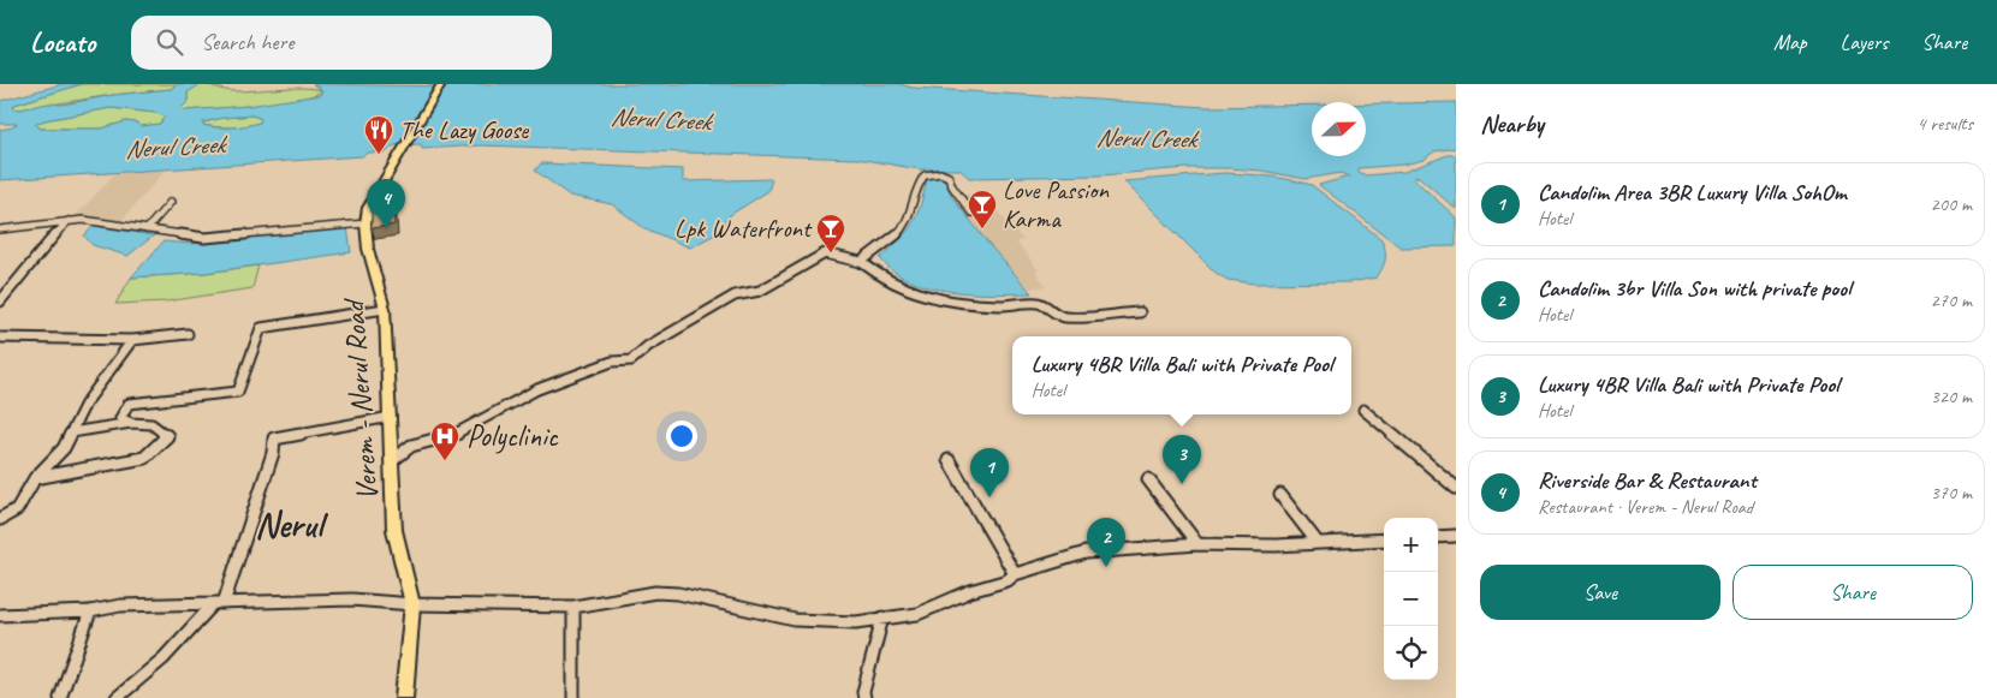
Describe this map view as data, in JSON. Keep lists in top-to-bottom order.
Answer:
{
  "streets": {
    "main road": ["Verem - Nerul Road"]
  },
  "districts": ["Nerul"],
  "water": ["Nerul Creek"],
  "places": {
    "restaurant": ["The Lazy Goose"],
    "bar": ["Love Passion Karma", "Lpk Waterfront"],
    "hospital": ["Polyclinic"]
  },
  "north": "right",
  "page": {
    "header": "Locato",
    "search": "Search here",
    "nav": ["Map", "Layers", "Share"],
    "heading": ["Nearby", "4 results"],
    "list": [
      {
        "mark": "1",
        "name": "Candolim Area 3BR Luxury Villa SohOm",
        "note": "Hotel",
        "value": "200 m"
      },
      {
        "mark": "2",
        "name": "Candolim 3br Villa Son with private pool",
        "note": "Hotel",
        "value": "270 m"
      },
      {
        "mark": "3",
        "name": "Luxury 4BR Villa Bali with Private Pool",
        "note": "Hotel",
        "value": "320 m"
      },
      {
        "mark": "4",
        "name": "Riverside Bar & Restaurant",
        "note": "Restaurant · Verem - Nerul Road",
        "value": "370 m"
      }
    ],
    "pins": [
      "4",
      "3",
      "1",
      "2"
    ],
    "popup": ["Luxury 4BR Villa Bali with Private Pool", "Hotel"],
    "map_buttons": ["+", "−"],
    "buttons": ["Save", "Share"]
  }
}
